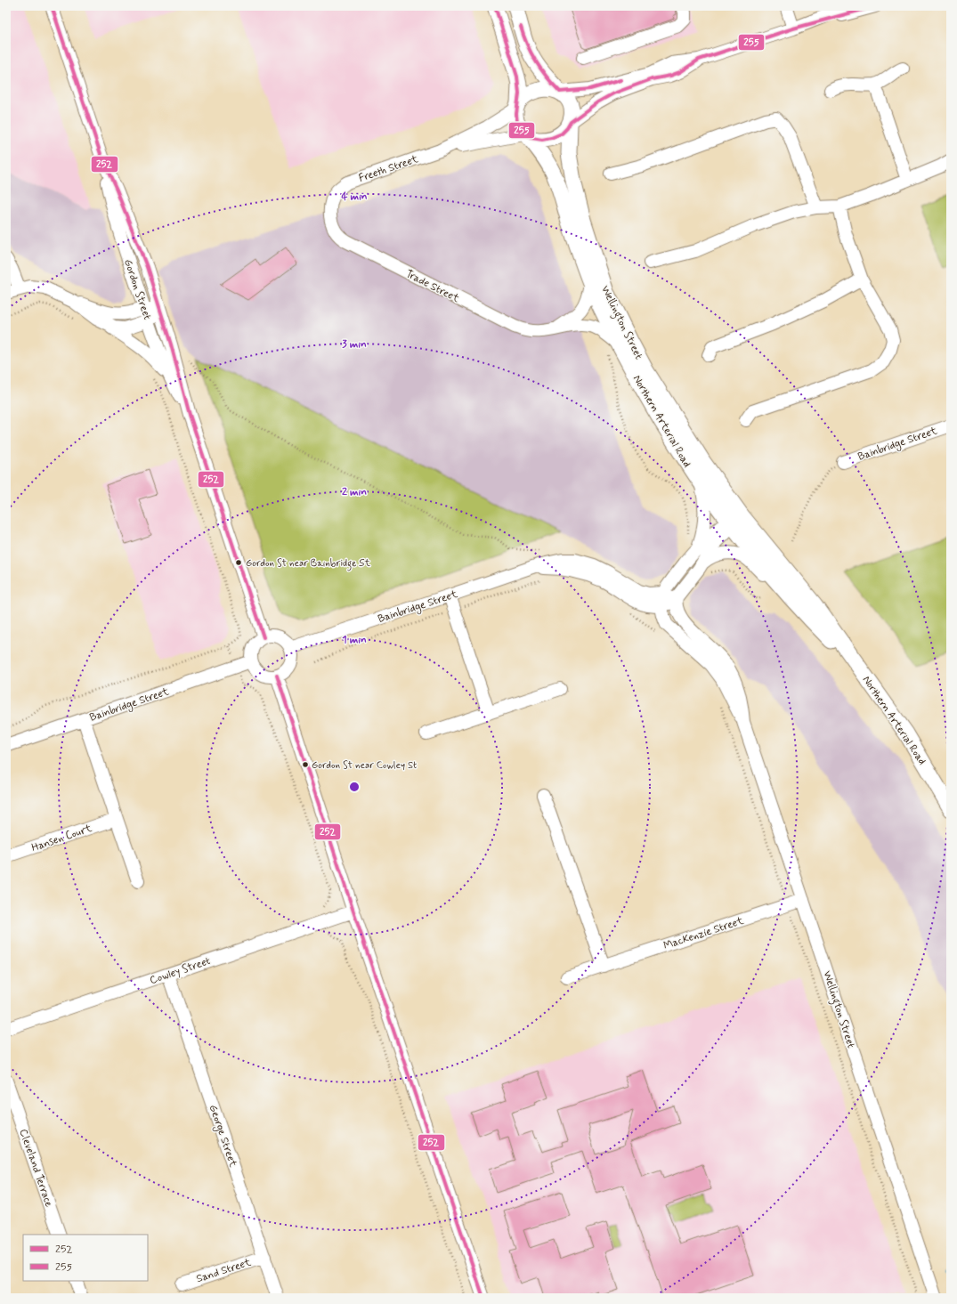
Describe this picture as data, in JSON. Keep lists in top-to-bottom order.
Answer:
{
  "streets": {
    "main road": ["Wellington Street", "Northern Arterial Road"],
    "street": [
      "Freeth Street",
      "Trade Street",
      "Gordon Street",
      "Bainbridge Street",
      "Hansen Court",
      "MacKenzie Street",
      "Cowley Street",
      "George Street",
      "Cleveland Terrace",
      "Sand Street"
    ]
  },
  "crossings": [
    ["Freeth Street", "Trade Street"],
    ["Freeth Street", "Wellington Street"],
    ["Freeth Street", "Northern Arterial Road"],
    ["Trade Street", "Northern Arterial Road"],
    ["Gordon Street", "Bainbridge Street"],
    ["Wellington Street", "Northern Arterial Road"],
    ["Wellington Street", "Bainbridge Street"],
    ["Wellington Street", "MacKenzie Street"],
    ["Cowley Street", "George Street"],
    ["George Street", "Sand Street"]
  ],
  "places": ["Gordon St near Bainbridge St", "Gordon St near Cowley St"],
  "lines": ["transit line 252", "transit line 255"],
  "legend": ["252", "255"],
  "rings": [
    "4 min",
    "3 min",
    "2 min",
    "1 min"
  ]
}
